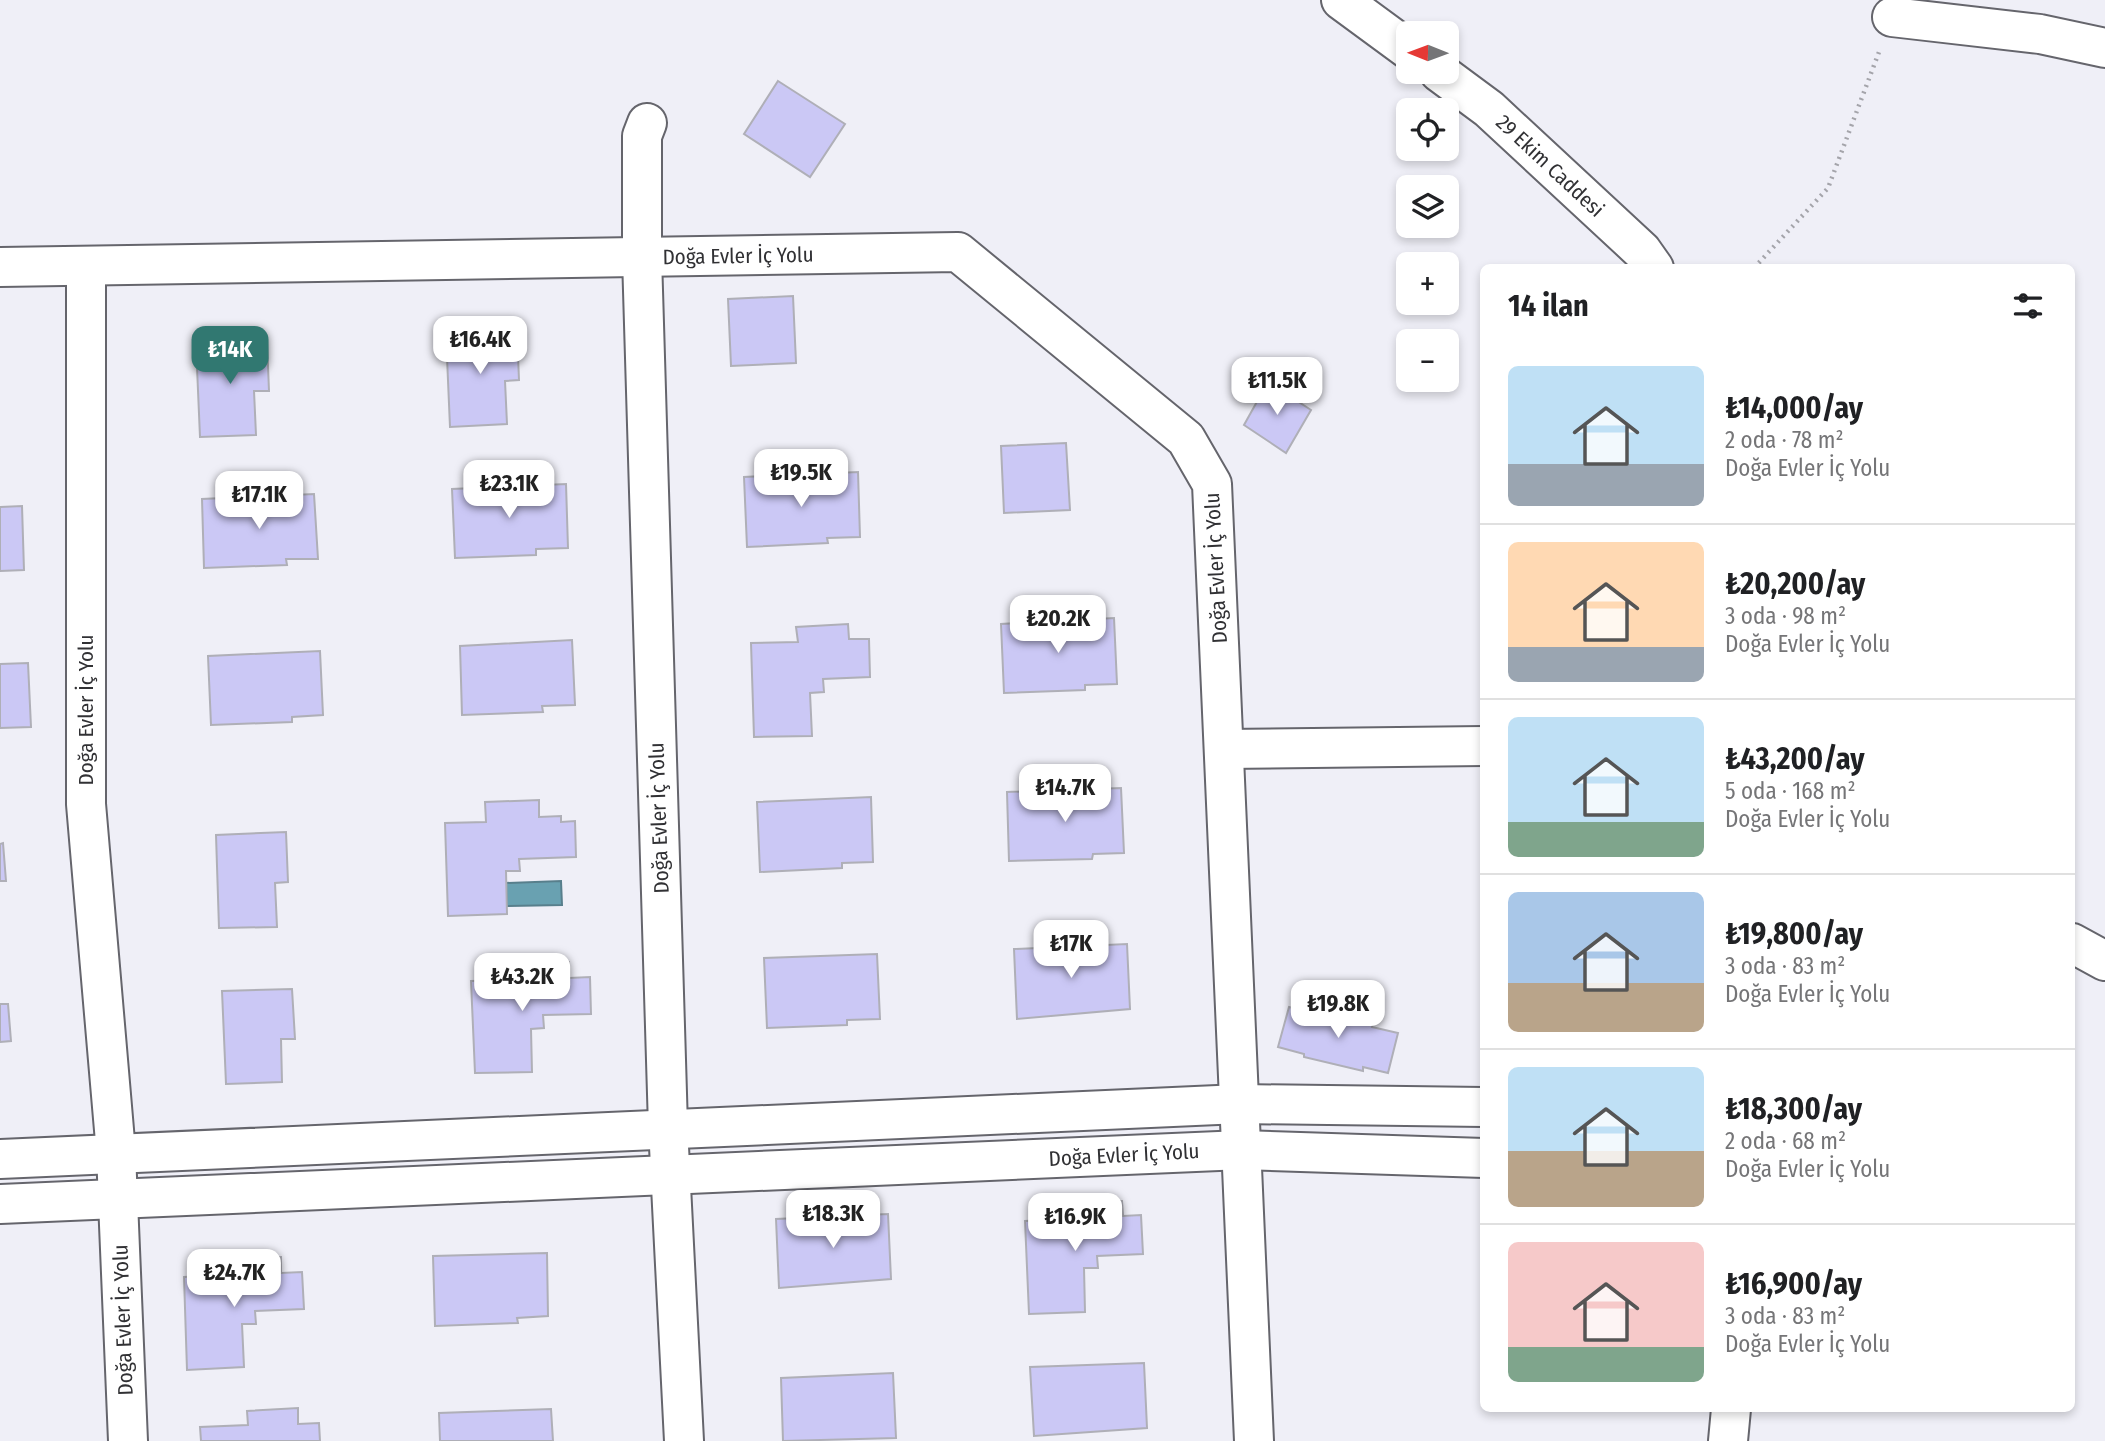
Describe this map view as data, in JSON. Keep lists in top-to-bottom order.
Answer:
{
  "streets": {
    "street": ["29 Ekim Caddesi", "Doğa Evler İç Yolu"]
  },
  "north": "left",
  "page": {
    "map_buttons": ["+", "−"],
    "heading": "14 ilan",
    "price": [
      "₺16.4K",
      "₺14K",
      "₺11.5K",
      "₺19.5K",
      "₺23.1K",
      "₺17.1K",
      "₺20.2K",
      "₺14.7K",
      "₺17K",
      "₺43.2K",
      "₺19.8K",
      "₺18.3K",
      "₺16.9K",
      "₺24.7K"
    ],
    "list": [
      {
        "name": "₺14,000/ay",
        "note": "2 oda · 78 m² · Doğa Evler İç Yolu"
      },
      {
        "name": "₺20,200/ay",
        "note": "3 oda · 98 m² · Doğa Evler İç Yolu"
      },
      {
        "name": "₺43,200/ay",
        "note": "5 oda · 168 m² · Doğa Evler İç Yolu"
      },
      {
        "name": "₺19,800/ay",
        "note": "3 oda · 83 m² · Doğa Evler İç Yolu"
      },
      {
        "name": "₺18,300/ay",
        "note": "2 oda · 68 m² · Doğa Evler İç Yolu"
      },
      {
        "name": "₺16,900/ay",
        "note": "3 oda · 83 m² · Doğa Evler İç Yolu"
      }
    ]
  }
}
